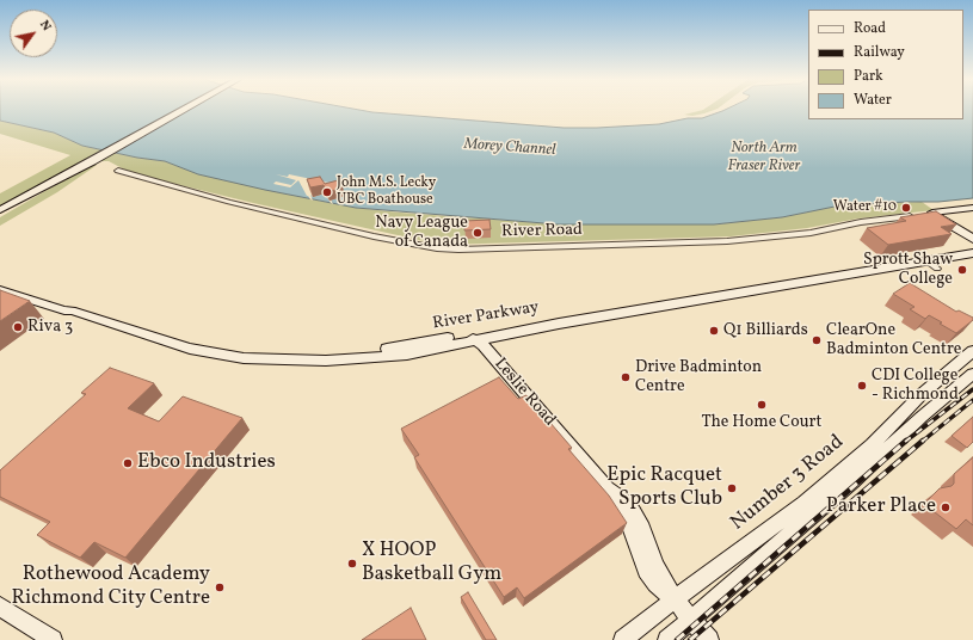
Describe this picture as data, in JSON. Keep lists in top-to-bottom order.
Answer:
{
  "streets": {
    "street": [
      "River Road",
      "River Parkway",
      "Leslie Road",
      "Number 3 Road"
    ]
  },
  "crossings": [
    ["River Parkway", "Leslie Road"],
    ["Leslie Road", "Number 3 Road"]
  ],
  "water": ["Morey Channel", "North Arm Fraser River"],
  "places": [
    "John M.S. Lecky UBC Boathouse",
    "Water #10",
    "Navy League of Canada",
    "Sprott Shaw College",
    "Riva 3",
    "Q1 Billiards",
    "ClearOne Badminton Centre",
    "Drive Badminton Centre",
    "CDI College - Richmond",
    "The Home Court",
    "Ebco Industries",
    "Epic Racquet Sports Club",
    "Parker Place",
    "X HOOP Basketball Gym",
    "Rothewood Academy Richmond City Centre"
  ],
  "legend": [
    "Road",
    "Railway",
    "Park",
    "Water"
  ],
  "north": "top right"
}
